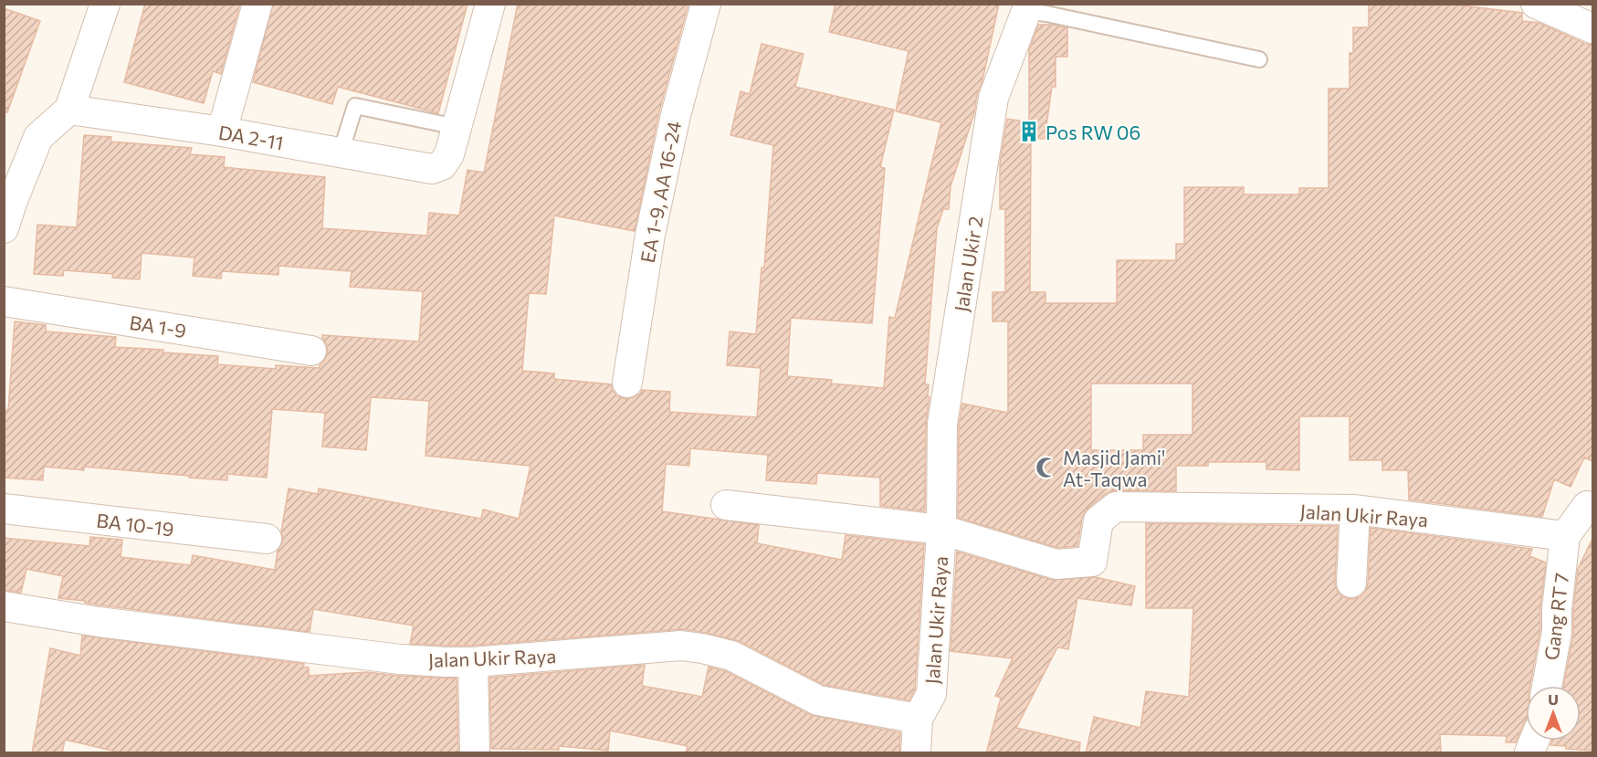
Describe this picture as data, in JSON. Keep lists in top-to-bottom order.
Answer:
{
  "streets": {
    "street": [
      "DA 2-11",
      "EA 1-9, AA 16-24",
      "Jalan Ukir 2",
      "BA 1-9",
      "Jalan Ukir Raya",
      "BA 10-19",
      "Gang RT 7"
    ]
  },
  "crossings": [
    ["Jalan Ukir 2", "Jalan Ukir Raya"],
    ["Jalan Ukir Raya", "Gang RT 7"]
  ],
  "places": {
    "building": ["Pos RW 06"],
    "mosque": ["Masjid Jami' At-Taqwa"]
  },
  "north": "top"
}
